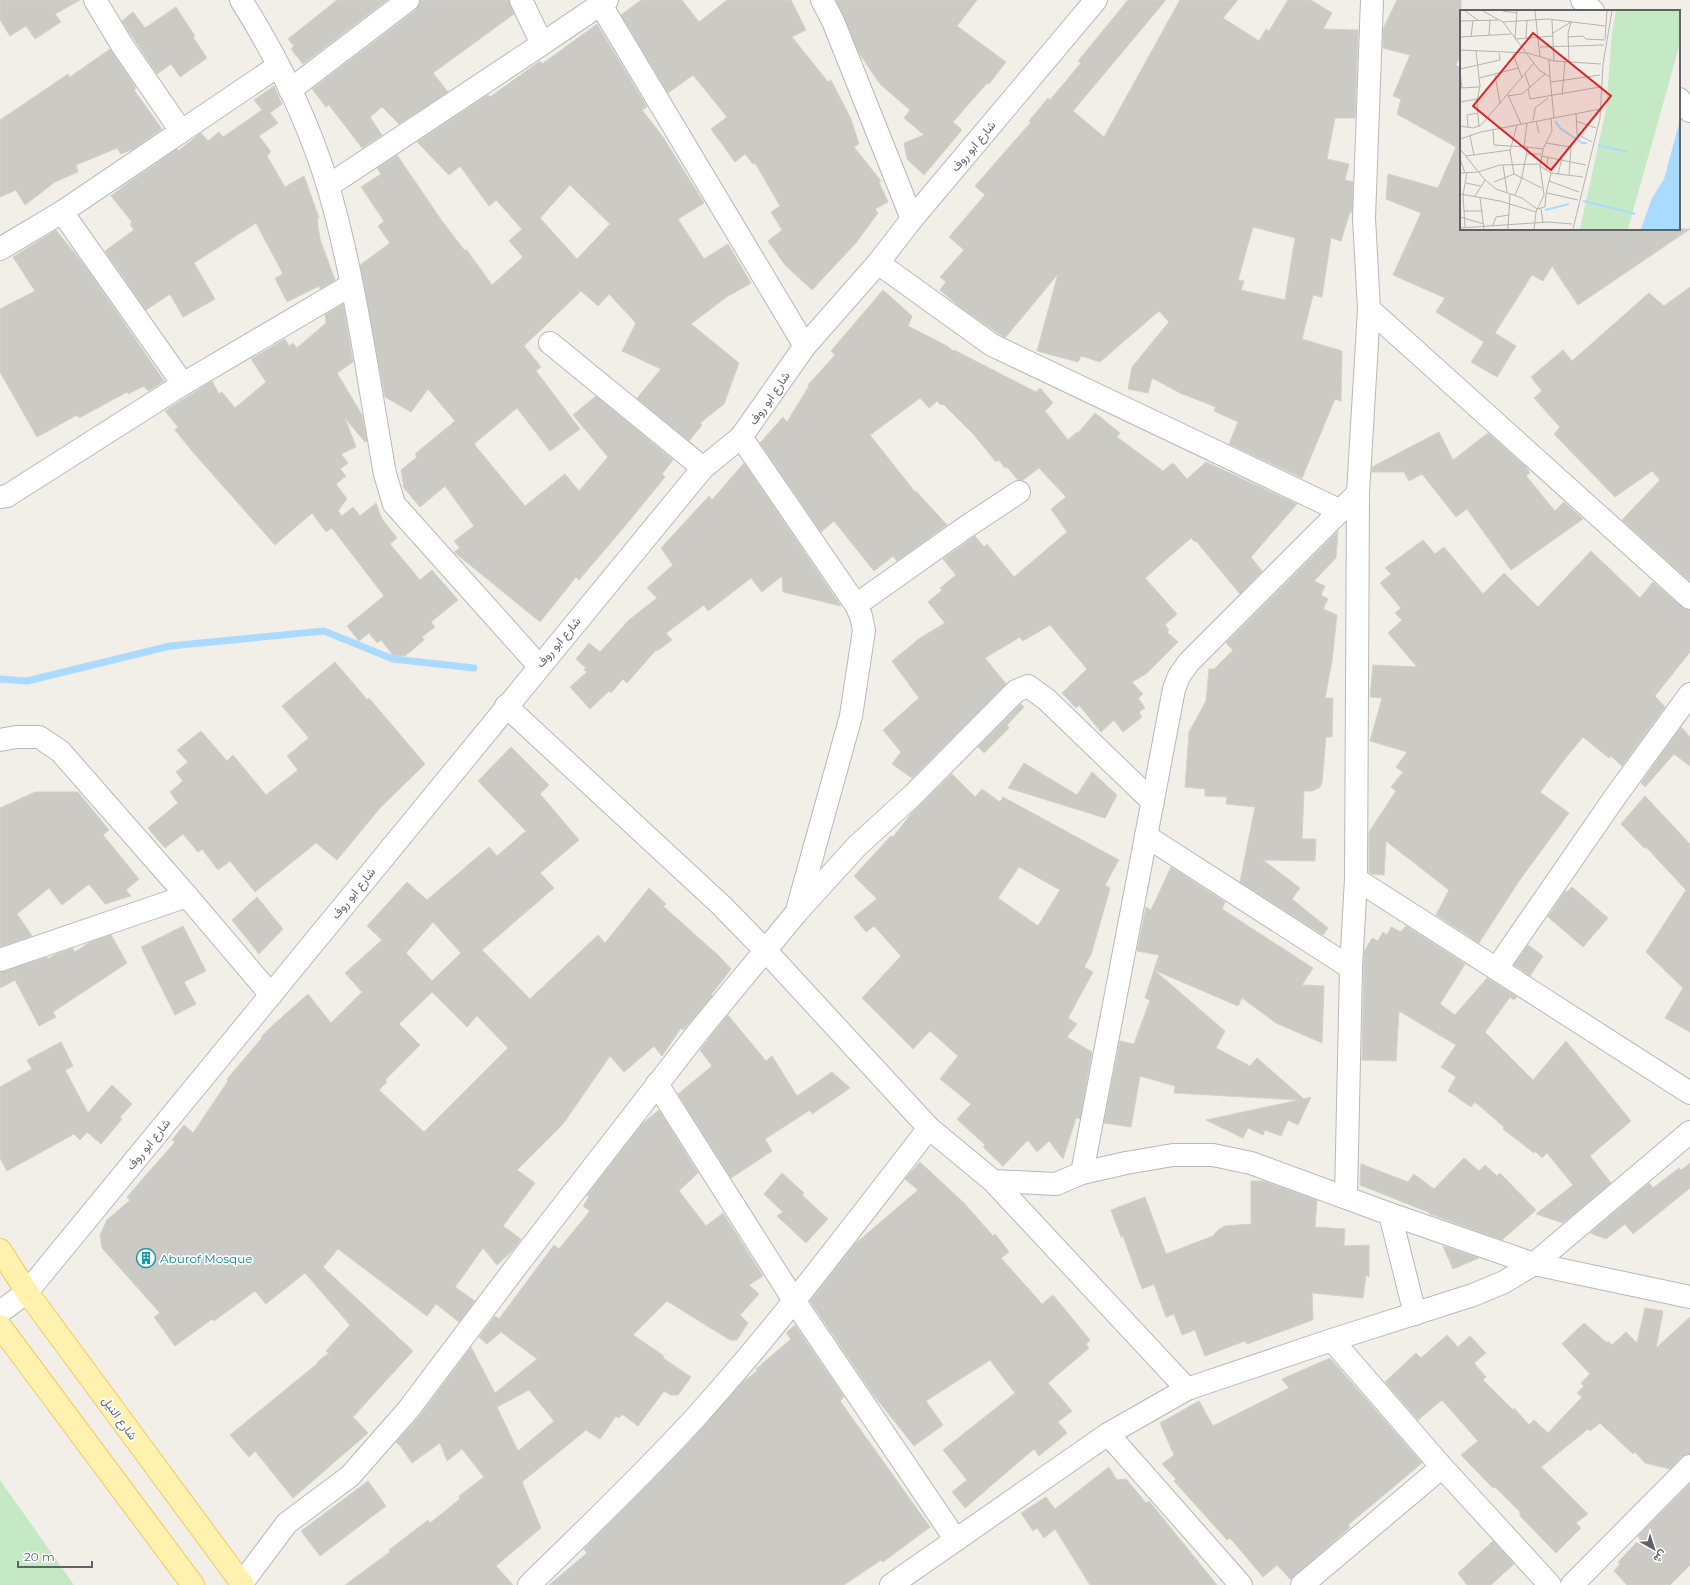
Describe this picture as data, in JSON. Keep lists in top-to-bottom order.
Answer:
{
  "streets": {
    "main road": ["شارع النيل"],
    "street": ["شارع ابو روف"]
  },
  "crossings": [
    ["شارع ابو روف", "شارع النيل"]
  ],
  "places": {
    "building": ["Aburof Mosque"]
  },
  "scale_bar": "20 m",
  "north": "bottom right"
}
